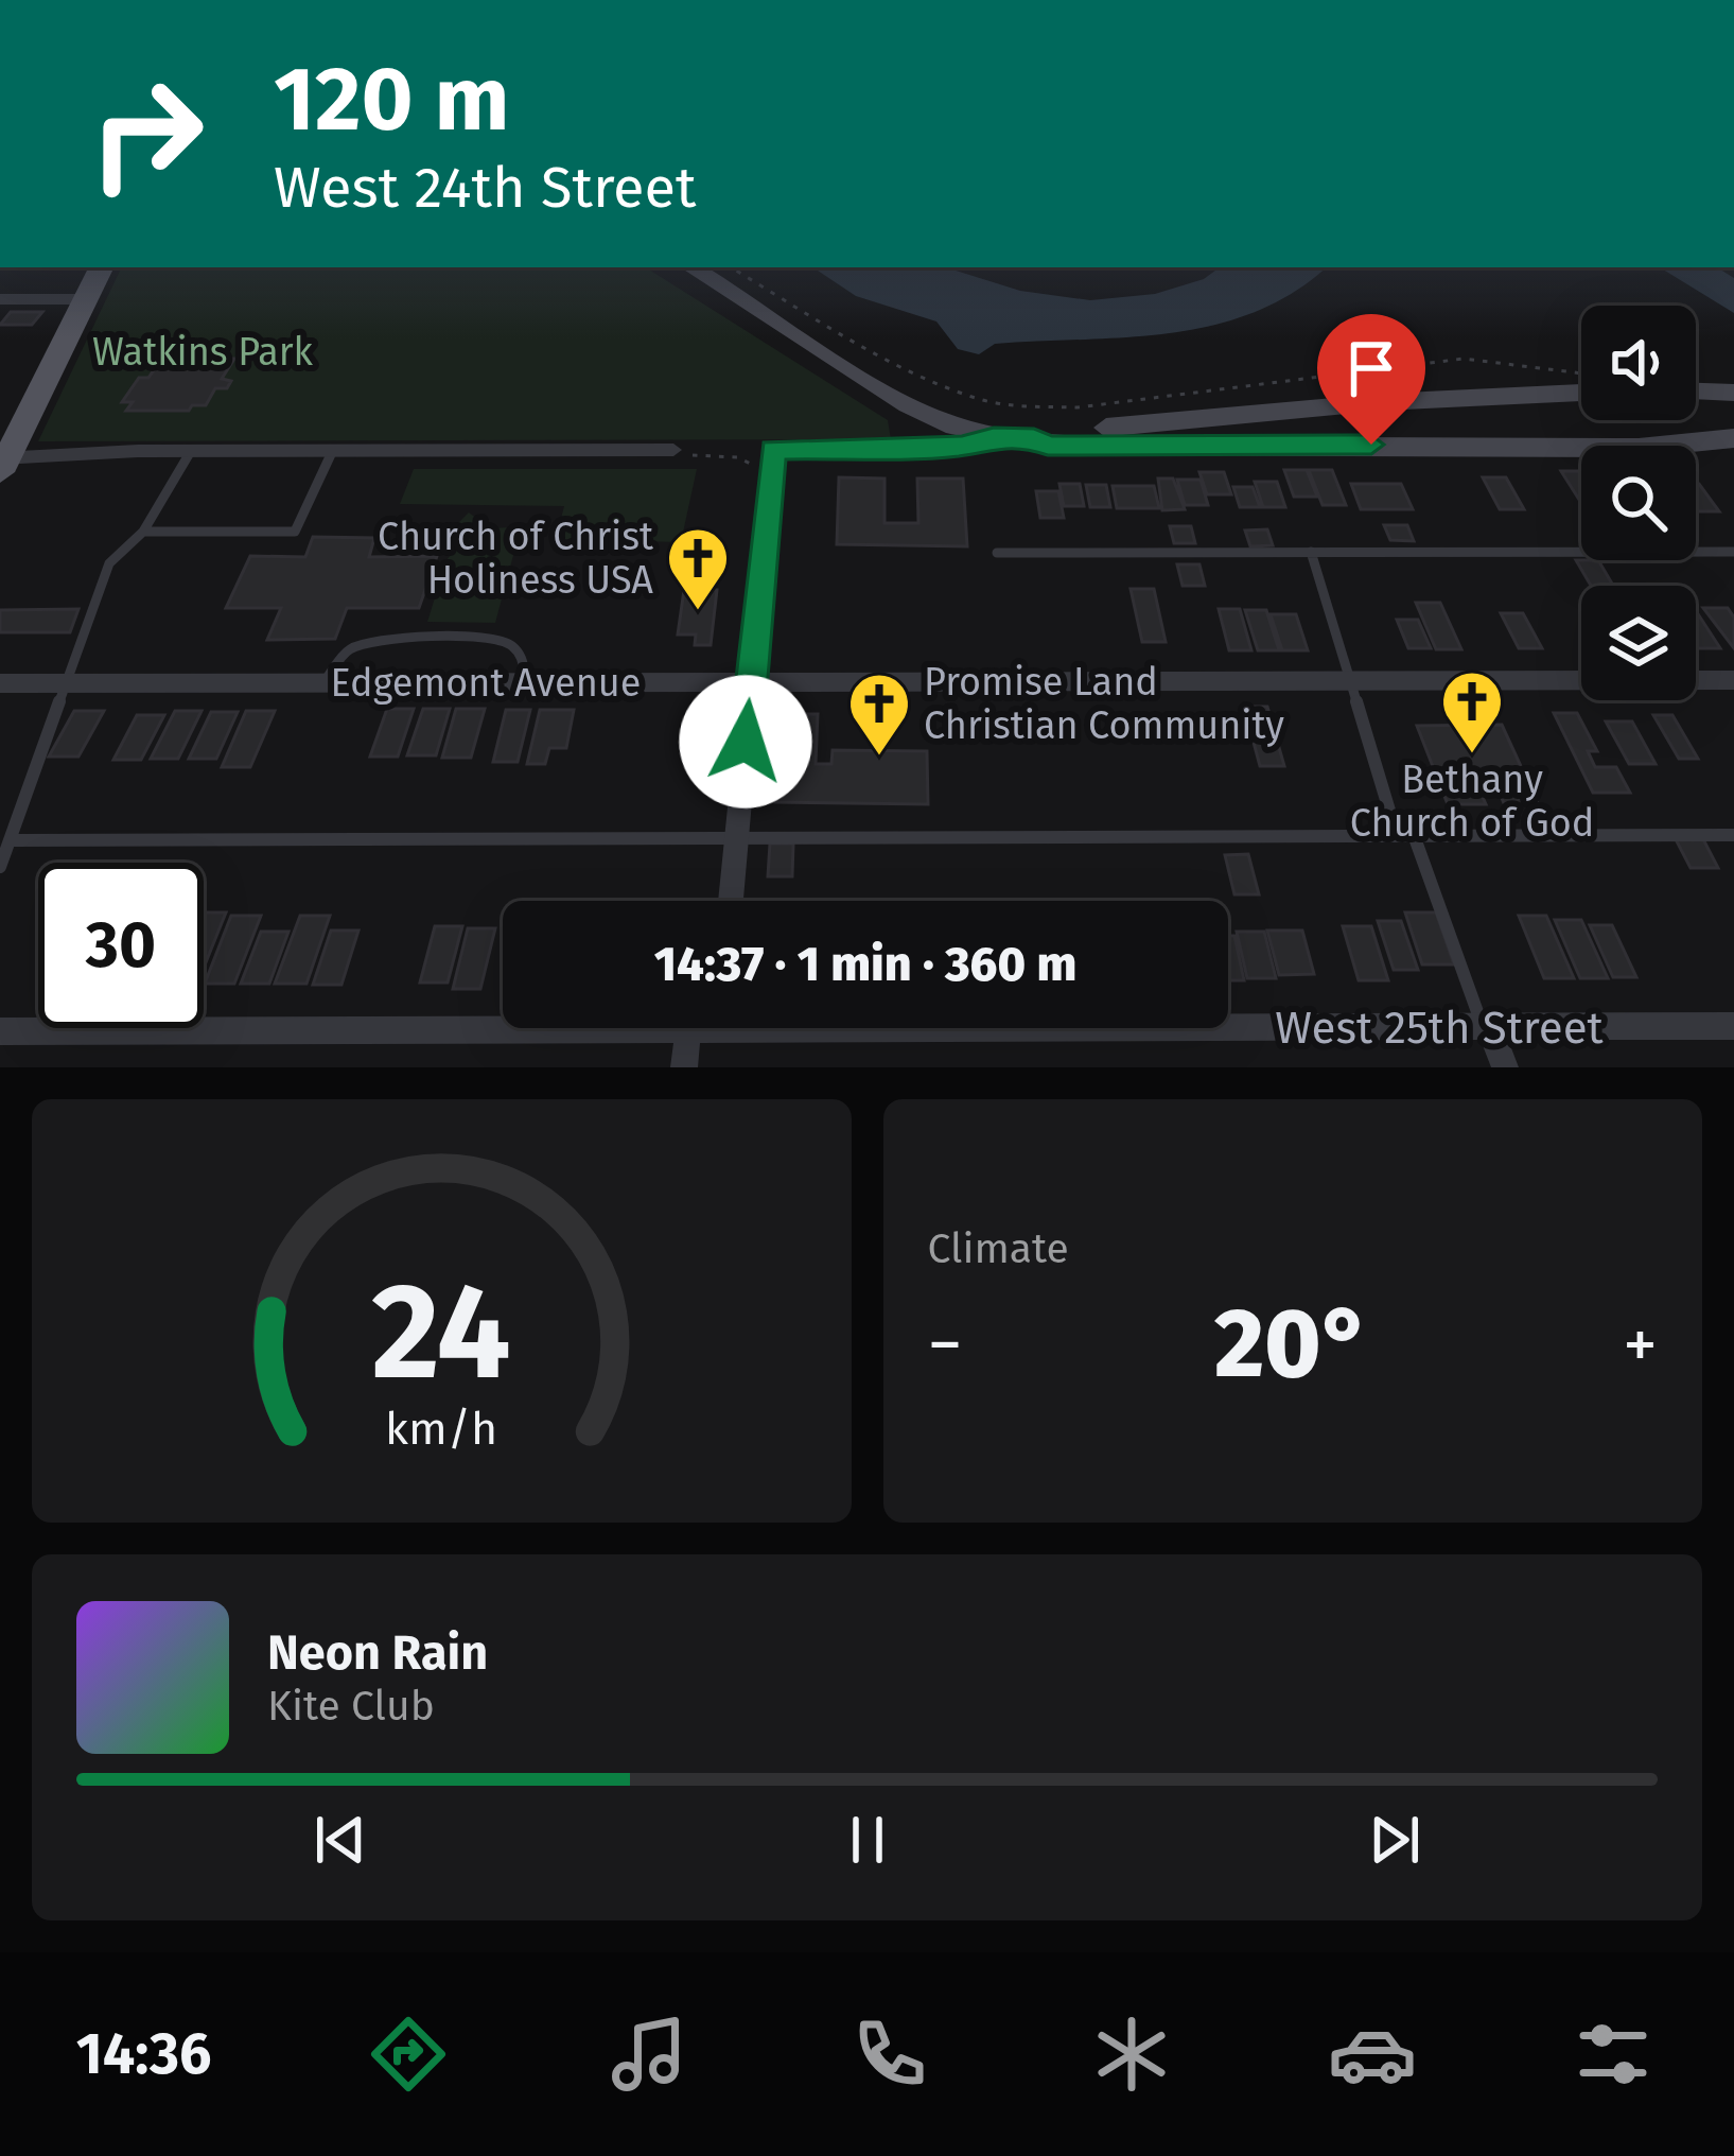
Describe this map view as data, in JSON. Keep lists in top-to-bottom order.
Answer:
{
  "streets": {
    "street": ["Edgemont Avenue", "West 25th Street"]
  },
  "parks": ["Watkins Park"],
  "places": {
    "church": ["Church of Christ Holiness USA", "Bethany Church of God", "Promise Land Christian Community"]
  },
  "page": {
    "turn": ["120 m", "West 24th Street"],
    "limit": "30",
    "trip": "14:37 · 1 min · 360 m",
    "tile": "Climate",
    "heat": ["−", "20°", "+"],
    "song": ["Neon Rain", "Kite Club"],
    "tabs": "14:36",
    "gauge": ["24", "km/h"]
  }
}
